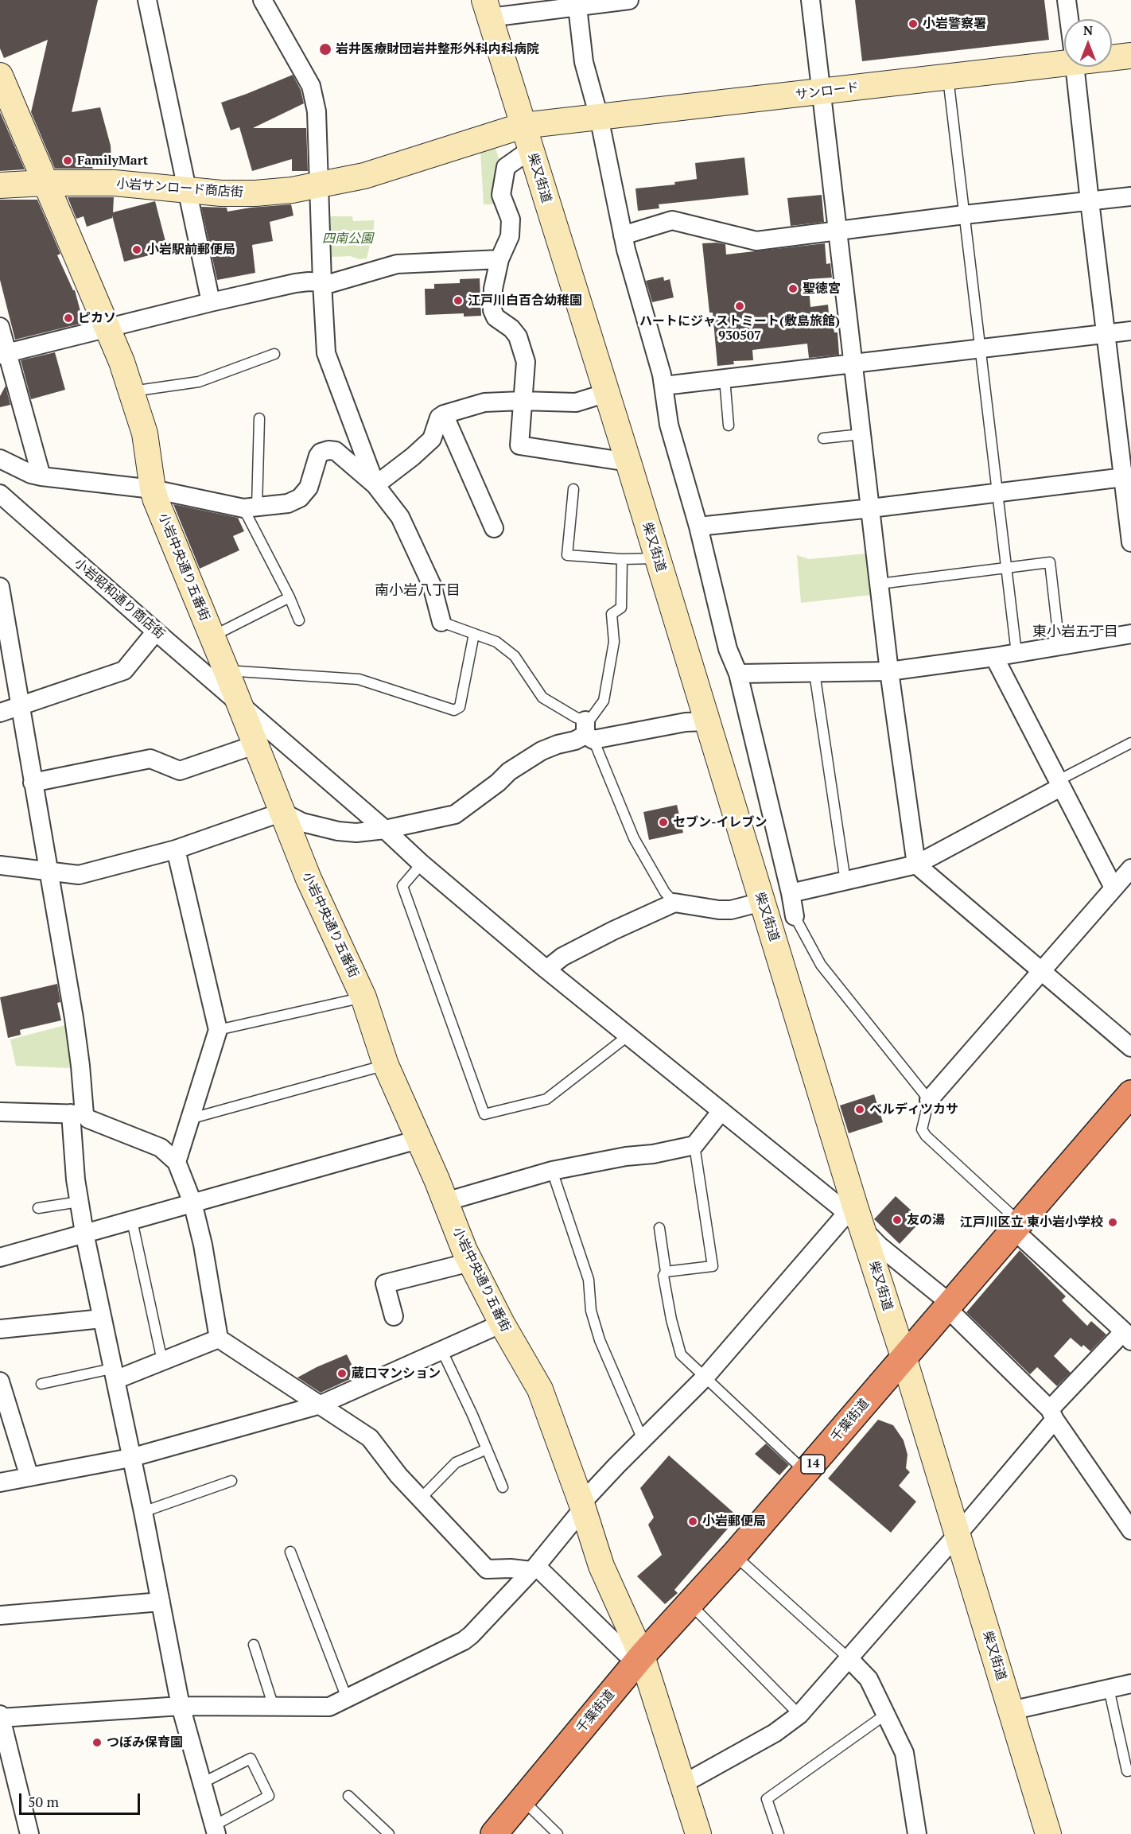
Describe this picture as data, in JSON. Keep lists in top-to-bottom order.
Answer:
{
  "streets": {
    "highway": ["千葉街道", "14"],
    "street": [
      "サンロード",
      "柴又街道",
      "小岩サンロード商店街",
      "小岩中央通り五番街",
      "小岩昭和通り商店街"
    ]
  },
  "crossings": [
    ["サンロード", "柴又街道"],
    ["サンロード", "小岩サンロード商店街"],
    ["柴又街道", "小岩サンロード商店街"],
    ["柴又街道", "小岩昭和通り商店街"],
    ["柴又街道", "千葉街道"],
    ["小岩サンロード商店街", "小岩中央通り五番街"],
    ["小岩中央通り五番街", "小岩昭和通り商店街"],
    ["小岩中央通り五番街", "千葉街道"],
    ["小岩昭和通り商店街", "千葉街道"]
  ],
  "districts": ["南小岩八丁目", "東小岩五丁目"],
  "parks": ["四南公園"],
  "places": [
    "小岩警察署",
    "岩井医療財団岩井整形外科内科病院",
    "FamilyMart",
    "小岩駅前郵便局",
    "聖徳宮",
    "江戸川白百合幼稚園",
    "ハートにジャストミート(敷島旅館) 930507",
    "ピカソ",
    "セブン-イレブン",
    "ベルディツカサ",
    "友の湯",
    "江戸川区立 東小岩小学校",
    "蔵口マンション",
    "小岩郵便局",
    "つぼみ保育園"
  ],
  "scale_bar": "50 m",
  "north": "top"
}
